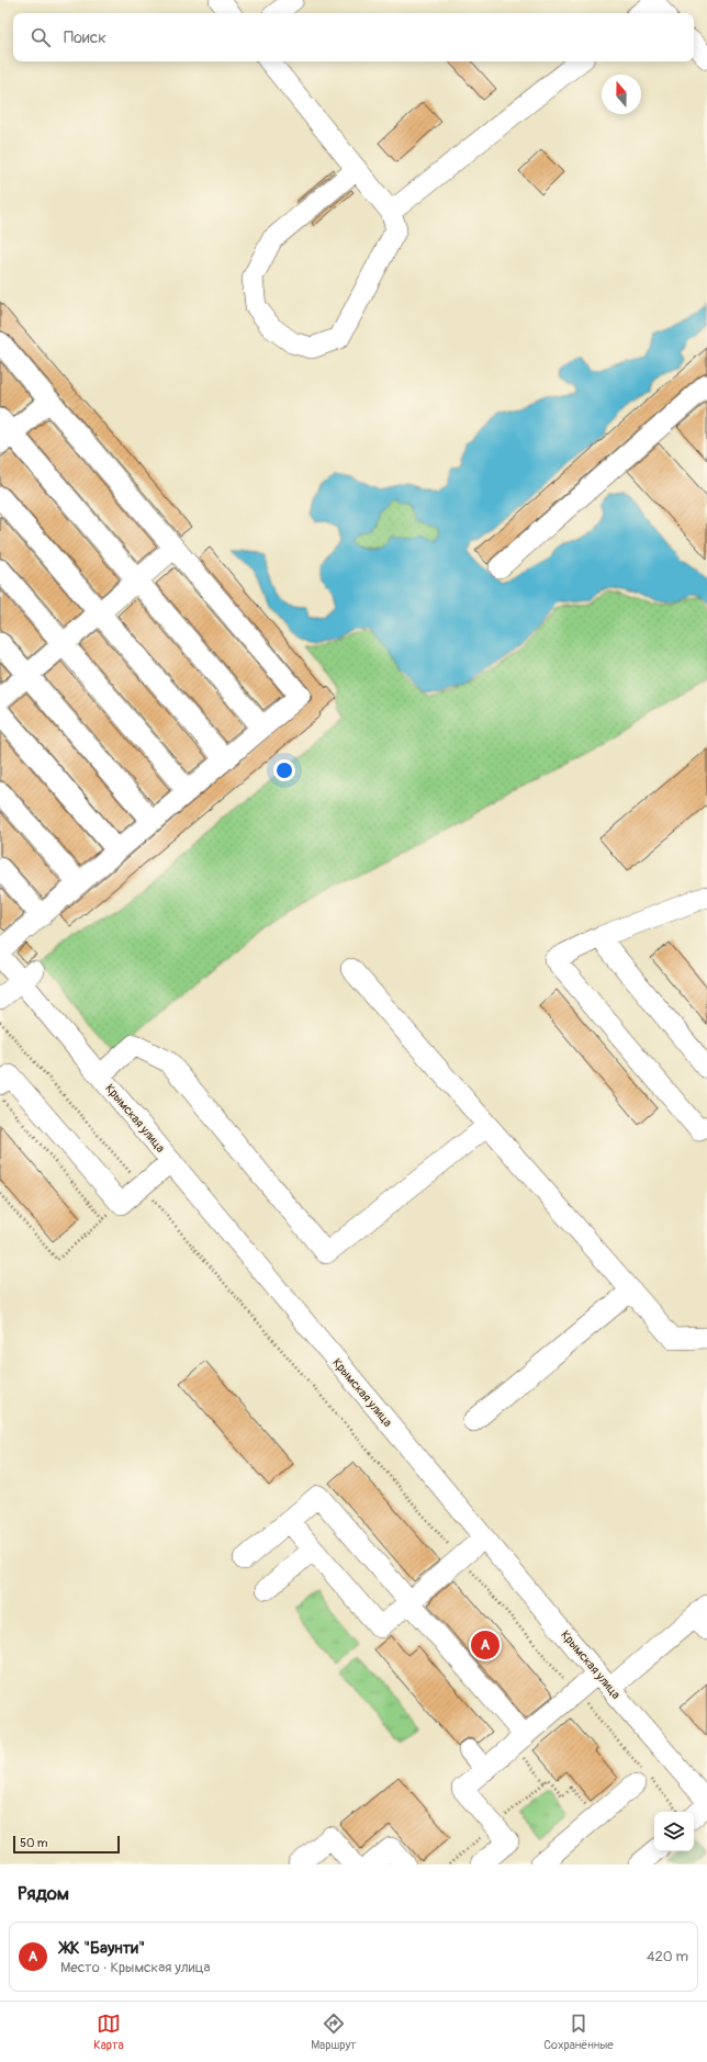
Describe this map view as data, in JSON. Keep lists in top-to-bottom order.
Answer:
{
  "streets": {
    "street": ["Крымская улица"]
  },
  "scale_bar": "50 m",
  "north": "top",
  "page": {
    "search": "Поиск",
    "pins": "A",
    "scale": "50 m",
    "heading": "Рядом",
    "list": [
      {
        "mark": "A",
        "name": "ЖК \"Баунти\"",
        "note": "Место · Крымская улица",
        "value": "420 m"
      }
    ],
    "nav": ["Карта", "Маршрут", "Сохранённые"]
  }
}
